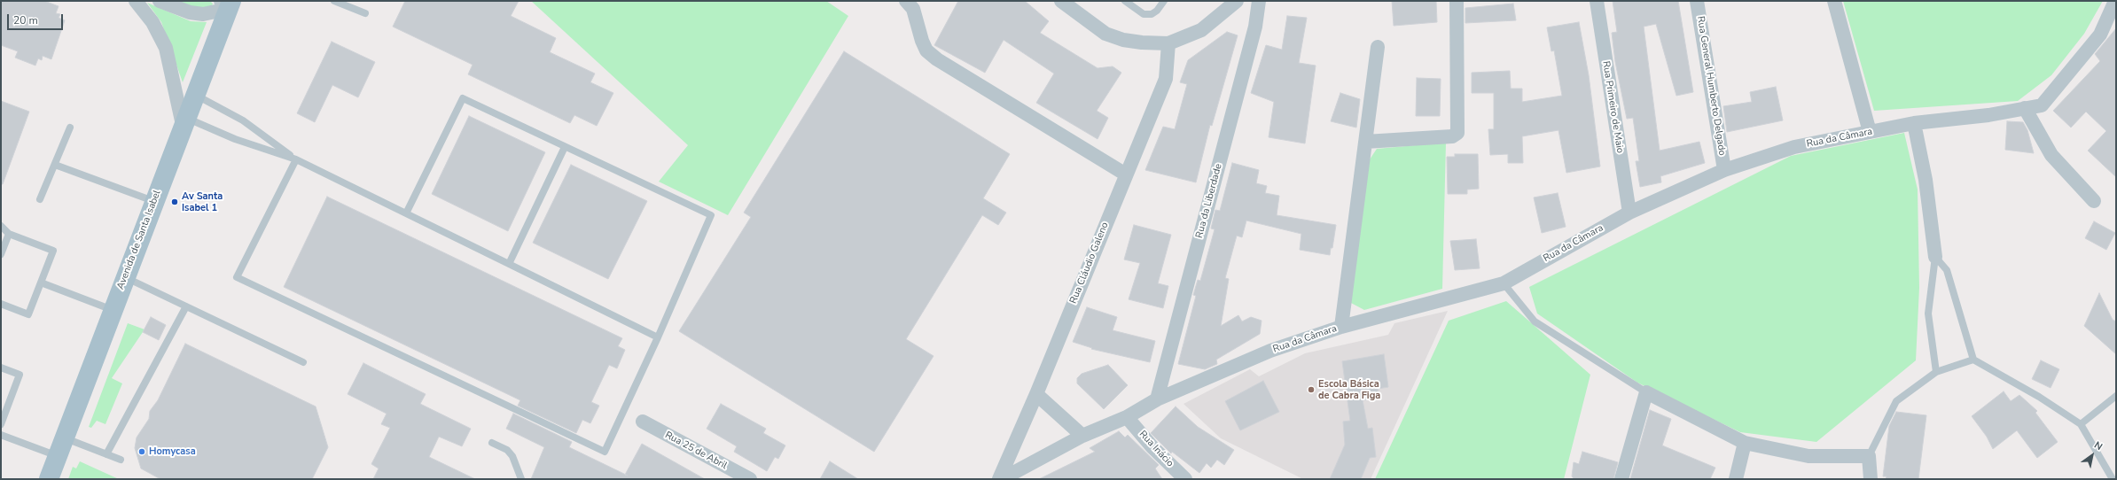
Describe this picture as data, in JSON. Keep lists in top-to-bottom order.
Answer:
{
  "streets": {
    "main road": ["Avenida de Santa Isabel"],
    "street": [
      "Rua General Humberto Delgado",
      "Rua Primeiro de Maio",
      "Rua da Câmara",
      "Rua da Liberdade",
      "Rua Cláudio Galeno",
      "Rua Inácio",
      "Rua 25 de Abril"
    ]
  },
  "crossings": [
    ["Rua General Humberto Delgado", "Rua da Câmara"],
    ["Rua Primeiro de Maio", "Rua da Câmara"],
    ["Rua da Câmara", "Rua da Liberdade"],
    ["Rua da Câmara", "Rua Inácio"]
  ],
  "places": ["Av Santa Isabel 1", "Escola Básica de Cabra Figa", "Homycasa"],
  "scale_bar": "20 m",
  "north": "top right"
}
